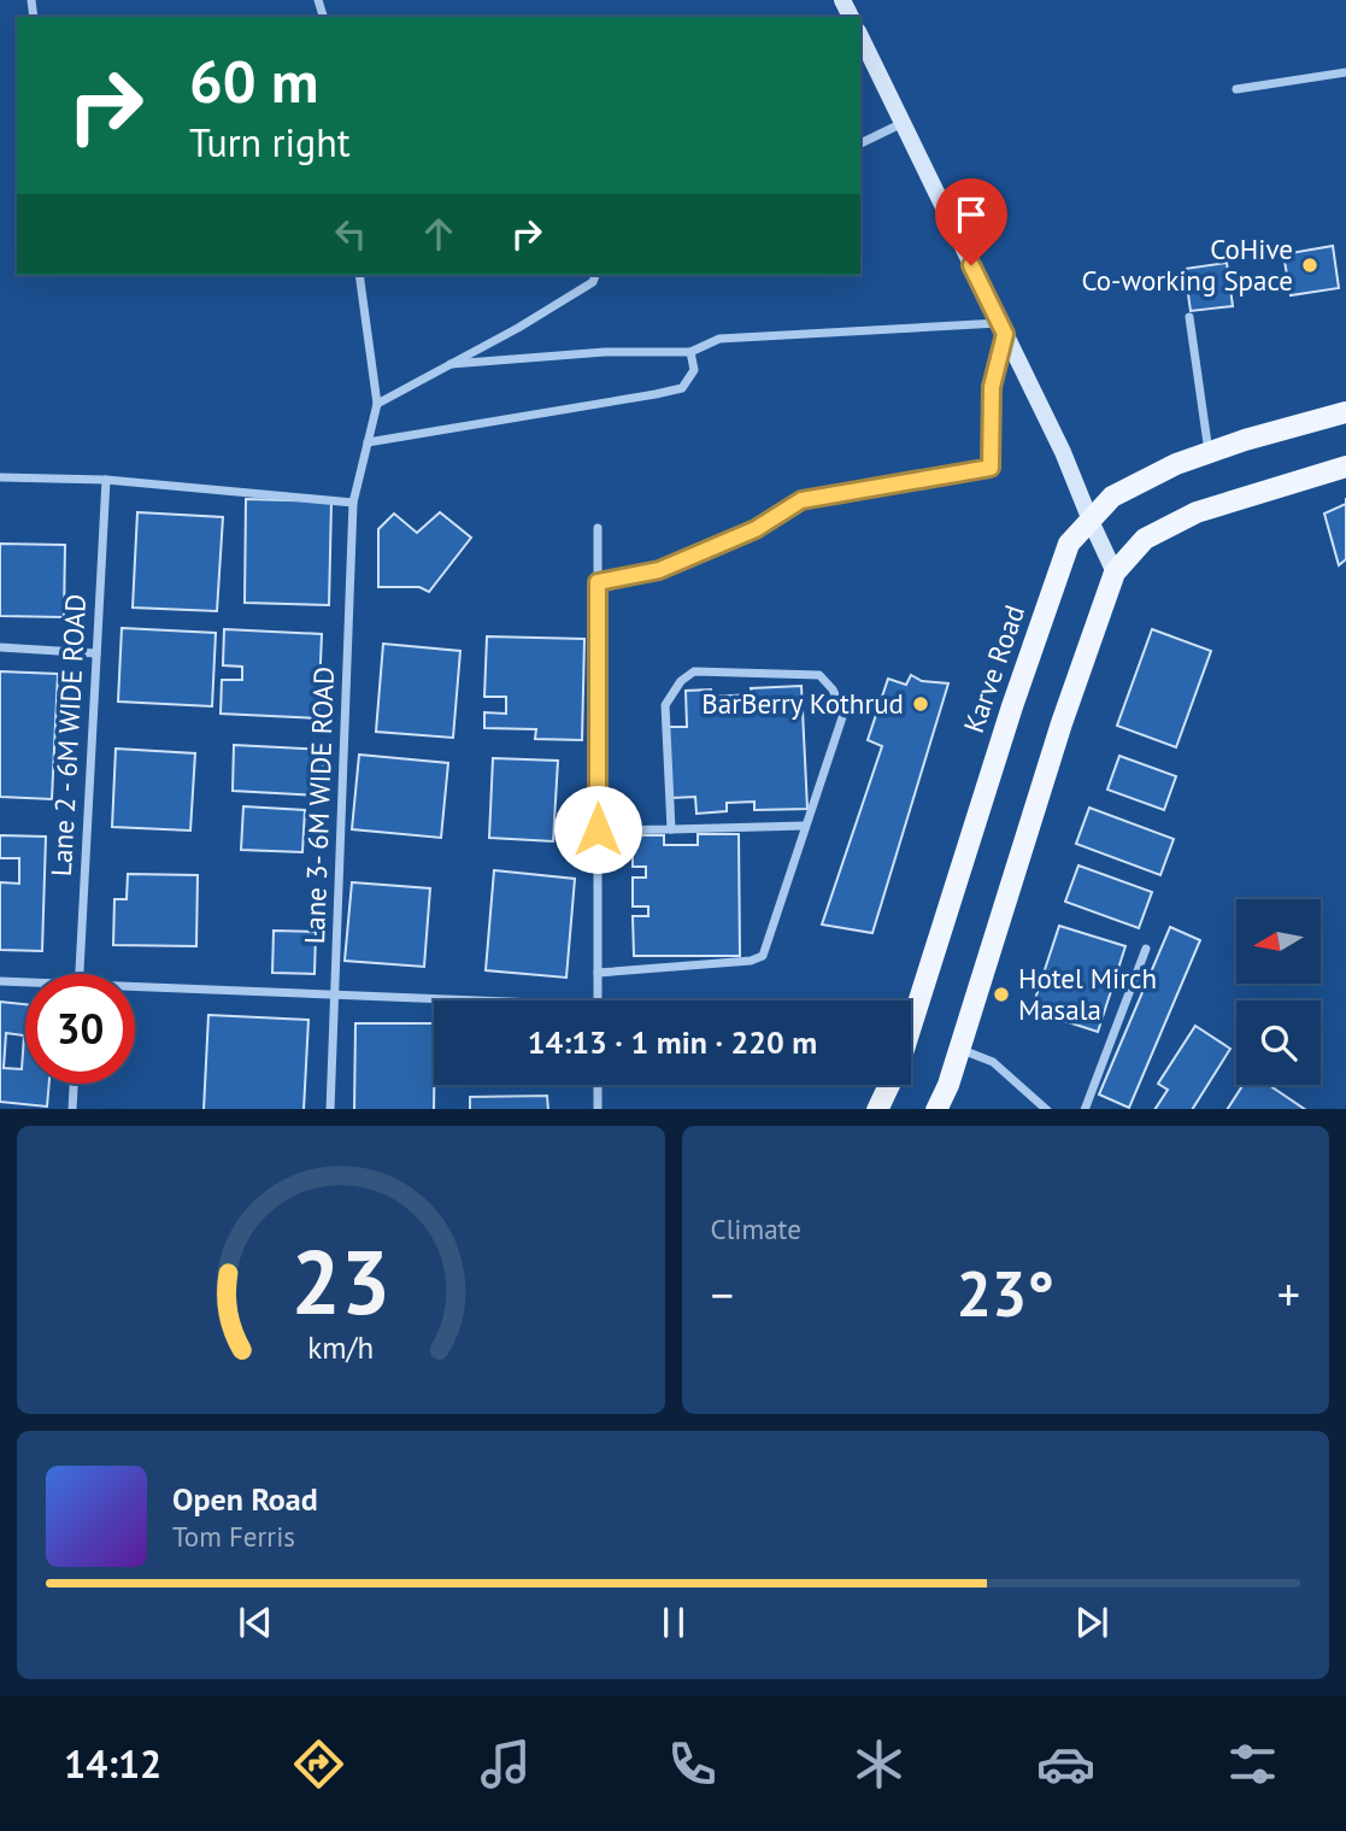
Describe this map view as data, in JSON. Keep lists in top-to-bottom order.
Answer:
{
  "streets": {
    "main road": ["Karve Road"],
    "street": ["Lane 2 - 6M WIDE ROAD", "Lane 3- 6M WIDE ROAD"]
  },
  "places": ["CoHive Co-working Space", "BarBerry Kothrud", "Hotel Mirch Masala"],
  "north": "left",
  "page": {
    "turn": ["60 m", "Turn right"],
    "limit": "30",
    "trip": "14:13 · 1 min · 220 m",
    "tile": "Climate",
    "heat": ["−", "23°", "+"],
    "song": ["Open Road", "Tom Ferris"],
    "tabs": "14:12",
    "gauge": ["23", "km/h"]
  }
}
